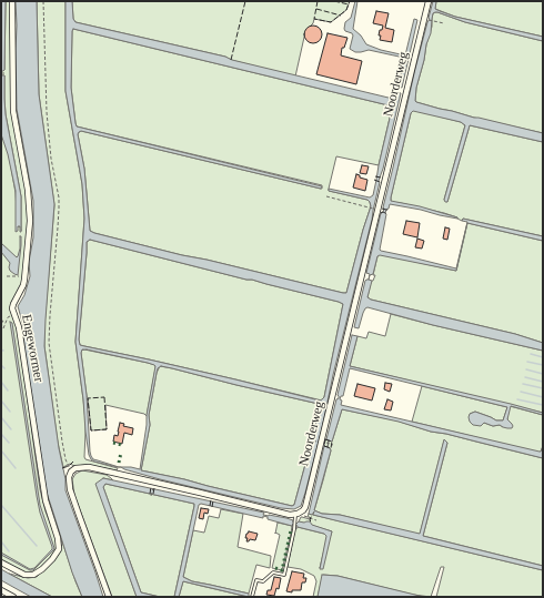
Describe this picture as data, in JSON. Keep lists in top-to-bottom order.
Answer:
{
  "streets": {
    "street": ["Noorderweg", "Engewormer"]
  }
}
